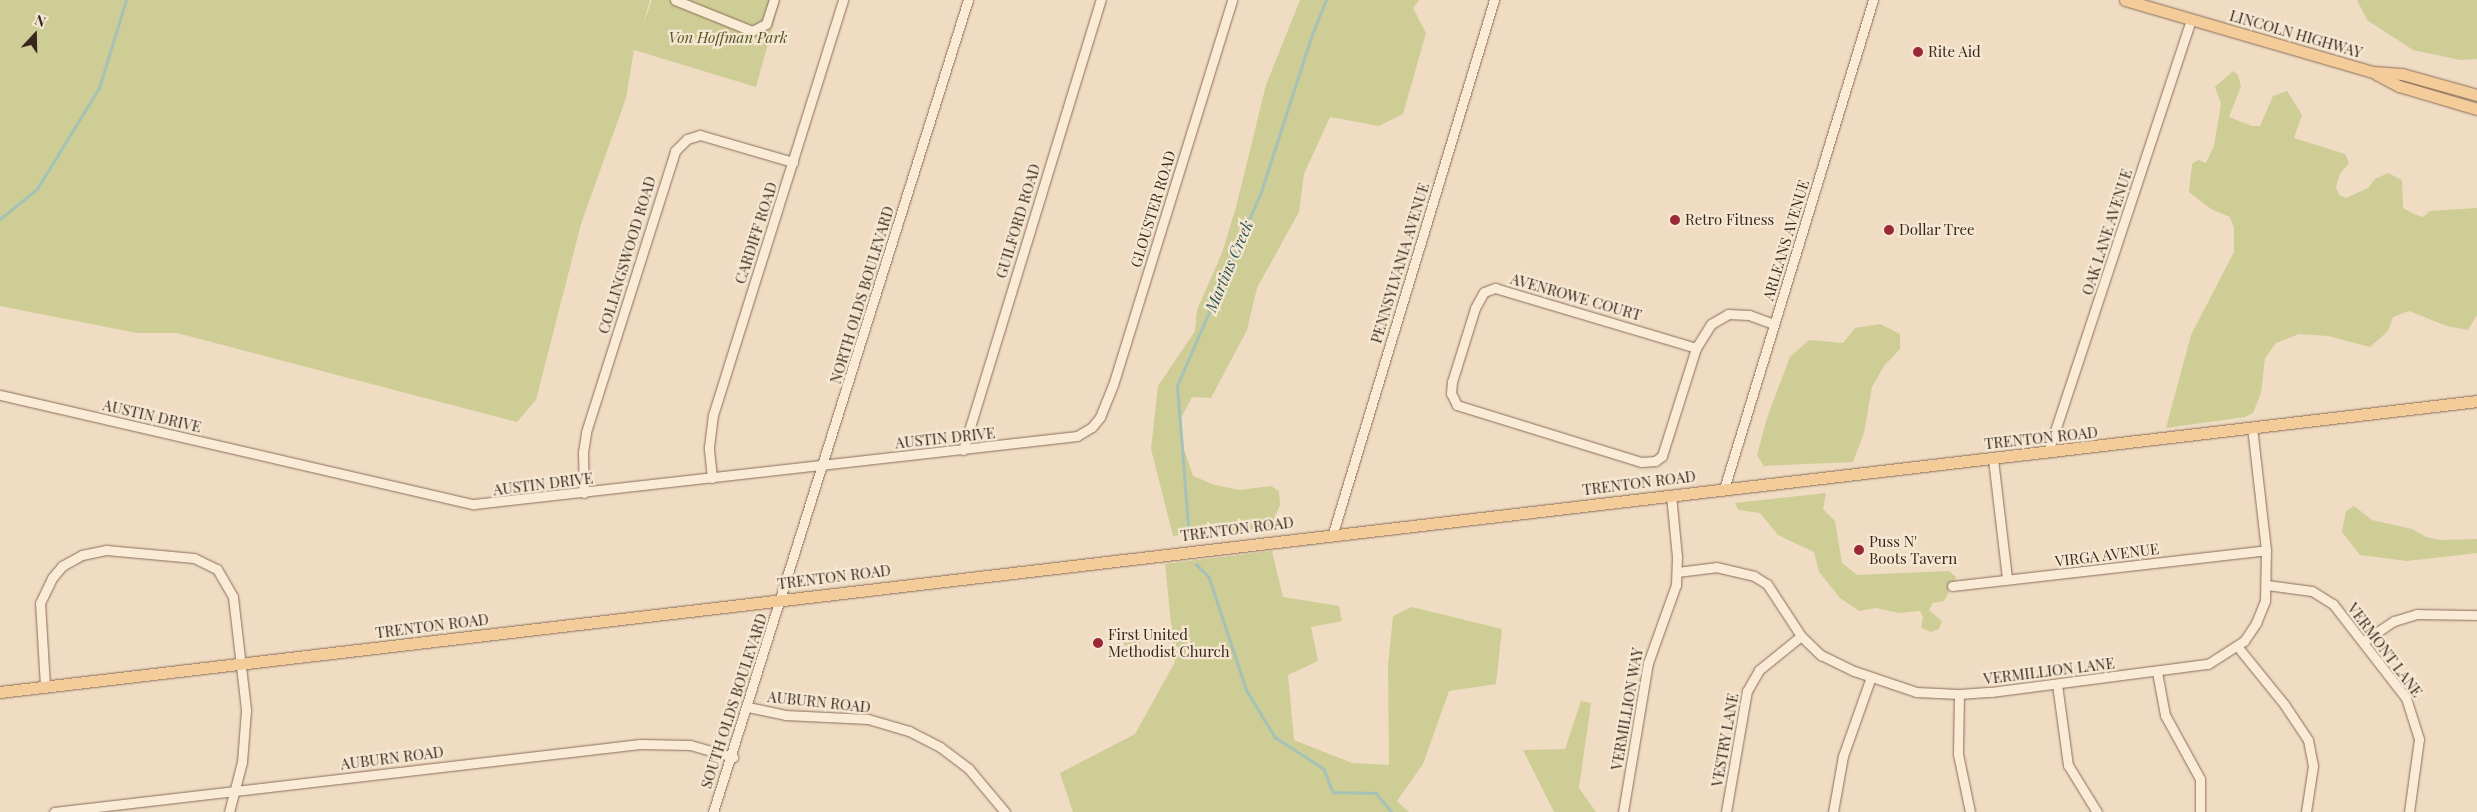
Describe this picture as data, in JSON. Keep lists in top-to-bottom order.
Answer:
{
  "streets": {
    "main road": ["LINCOLN HIGHWAY", "TRENTON ROAD"],
    "street": [
      "GLOUSTER ROAD",
      "GUILFORD ROAD",
      "OAK LANE AVENUE",
      "CARDIFF ROAD",
      "ARLEANS AVENUE",
      "COLLINGSWOOD ROAD",
      "PENNSYLVANIA AVENUE",
      "NORTH OLDS BOULEVARD",
      "AVENROWE COURT",
      "AUSTIN DRIVE",
      "VIRGA AVENUE",
      "VERMONT LANE",
      "VERMILLION LANE",
      "SOUTH OLDS BOULEVARD",
      "AUBURN ROAD",
      "VERMILLION WAY",
      "VESTRY LANE"
    ]
  },
  "crossings": [
    ["LINCOLN HIGHWAY", "OAK LANE AVENUE"],
    ["GLOUSTER ROAD", "AUSTIN DRIVE"],
    ["GUILFORD ROAD", "AUSTIN DRIVE"],
    ["OAK LANE AVENUE", "TRENTON ROAD"],
    ["CARDIFF ROAD", "COLLINGSWOOD ROAD"],
    ["CARDIFF ROAD", "AUSTIN DRIVE"],
    ["ARLEANS AVENUE", "TRENTON ROAD"],
    ["COLLINGSWOOD ROAD", "AUSTIN DRIVE"],
    ["PENNSYLVANIA AVENUE", "TRENTON ROAD"],
    ["NORTH OLDS BOULEVARD", "AUSTIN DRIVE"],
    ["NORTH OLDS BOULEVARD", "TRENTON ROAD"],
    ["NORTH OLDS BOULEVARD", "SOUTH OLDS BOULEVARD"],
    ["TRENTON ROAD", "VERMILLION LANE"],
    ["TRENTON ROAD", "SOUTH OLDS BOULEVARD"],
    ["TRENTON ROAD", "VERMILLION WAY"],
    ["VIRGA AVENUE", "VERMILLION LANE"],
    ["VERMONT LANE", "VERMILLION LANE"],
    ["VERMILLION LANE", "VERMILLION WAY"],
    ["VERMILLION LANE", "VESTRY LANE"],
    ["SOUTH OLDS BOULEVARD", "AUBURN ROAD"]
  ],
  "water": ["Martins Creek"],
  "parks": ["Von Hoffman Park"],
  "places": [
    "Rite Aid",
    "Retro Fitness",
    "Dollar Tree",
    "Puss N' Boots Tavern",
    "First United Methodist Church"
  ],
  "north": "top"
}
